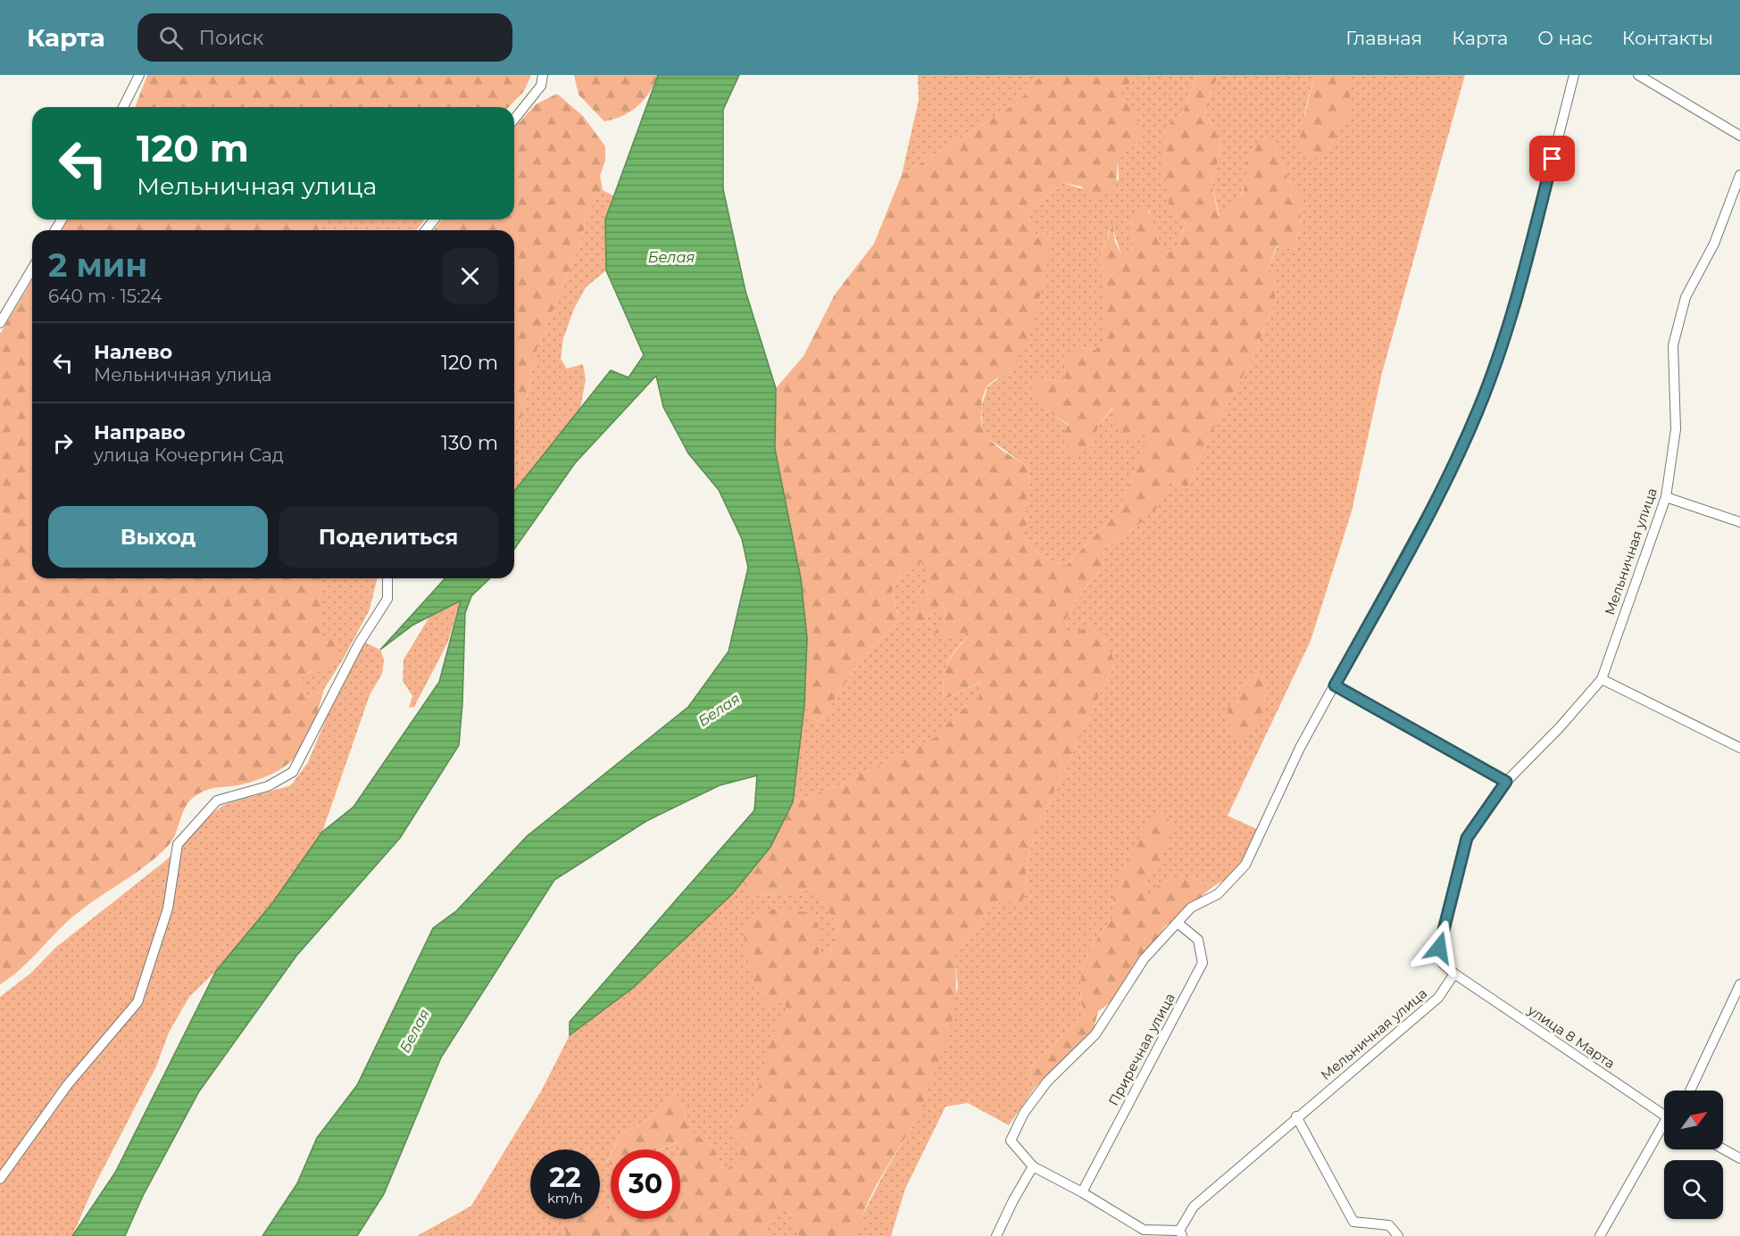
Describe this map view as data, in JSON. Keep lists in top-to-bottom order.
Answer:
{
  "streets": {
    "street": ["Мельничная улица", "улица 8 Марта", "Приречная улица"]
  },
  "crossings": [
    ["Мельничная улица", "улица 8 Марта"]
  ],
  "water": ["Белая"],
  "north": "top right",
  "page": {
    "header": "Карта",
    "search": "Поиск",
    "nav": [
      "Главная",
      "Карта",
      "О нас",
      "Контакты"
    ],
    "turn": ["120 m", "Мельничная улица"],
    "heading": ["2 мин", "640 m · 15:24"],
    "list": [
      {
        "name": "Налево",
        "note": "Мельничная улица",
        "value": "120 m"
      },
      {
        "name": "Направо",
        "note": "улица Кочергин Сад",
        "value": "130 m"
      }
    ],
    "buttons": ["Выход", "Поделиться"],
    "speed": "22 km/h",
    "limit": "30"
  }
}
